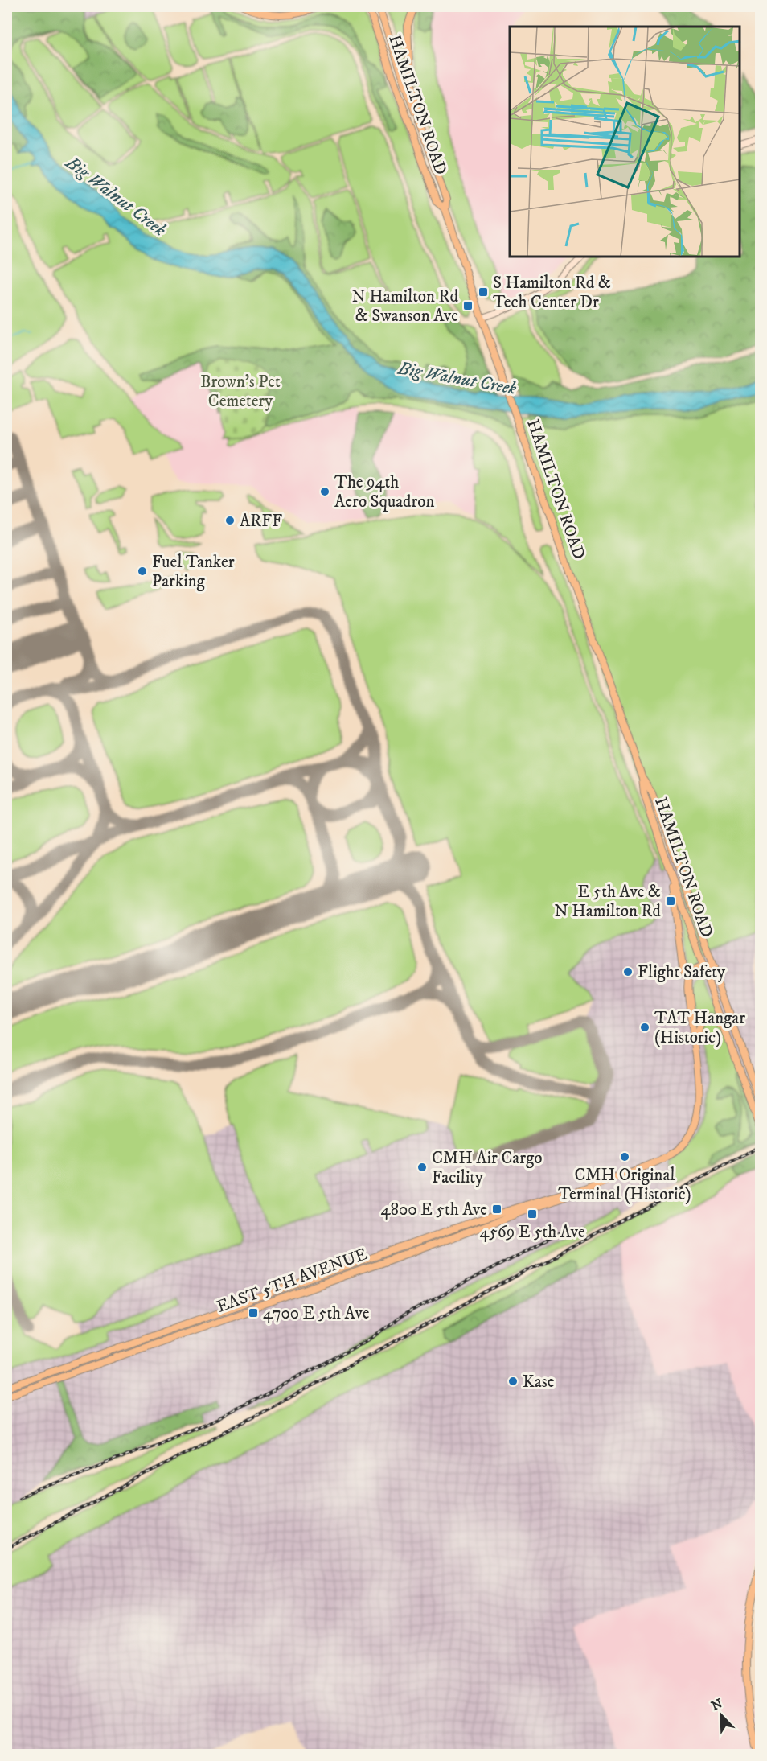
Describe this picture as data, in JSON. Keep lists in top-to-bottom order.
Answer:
{
  "streets": {
    "main road": ["HAMILTON ROAD", "EAST 5TH AVENUE"]
  },
  "crossings": [
    ["HAMILTON ROAD", "EAST 5TH AVENUE"]
  ],
  "water": ["Big Walnut Creek"],
  "parks": ["Brown's Pet Cemetery"],
  "places": {
    "transit": [
      "S Hamilton Rd & Tech Center Dr",
      "N Hamilton Rd & Swanson Ave",
      "E 5th Ave & N Hamilton Rd",
      "4800 E 5th Ave",
      "4569 E 5th Ave",
      "4700 E 5th Ave"
    ],
    "other": [
      "The 94th Aero Squadron",
      "ARFF",
      "Fuel Tanker Parking",
      "Flight Safety",
      "TAT Hangar (Historic)",
      "CMH Original Terminal (Historic)",
      "CMH Air Cargo Facility",
      "Kase"
    ]
  },
  "north": "top left"
}
